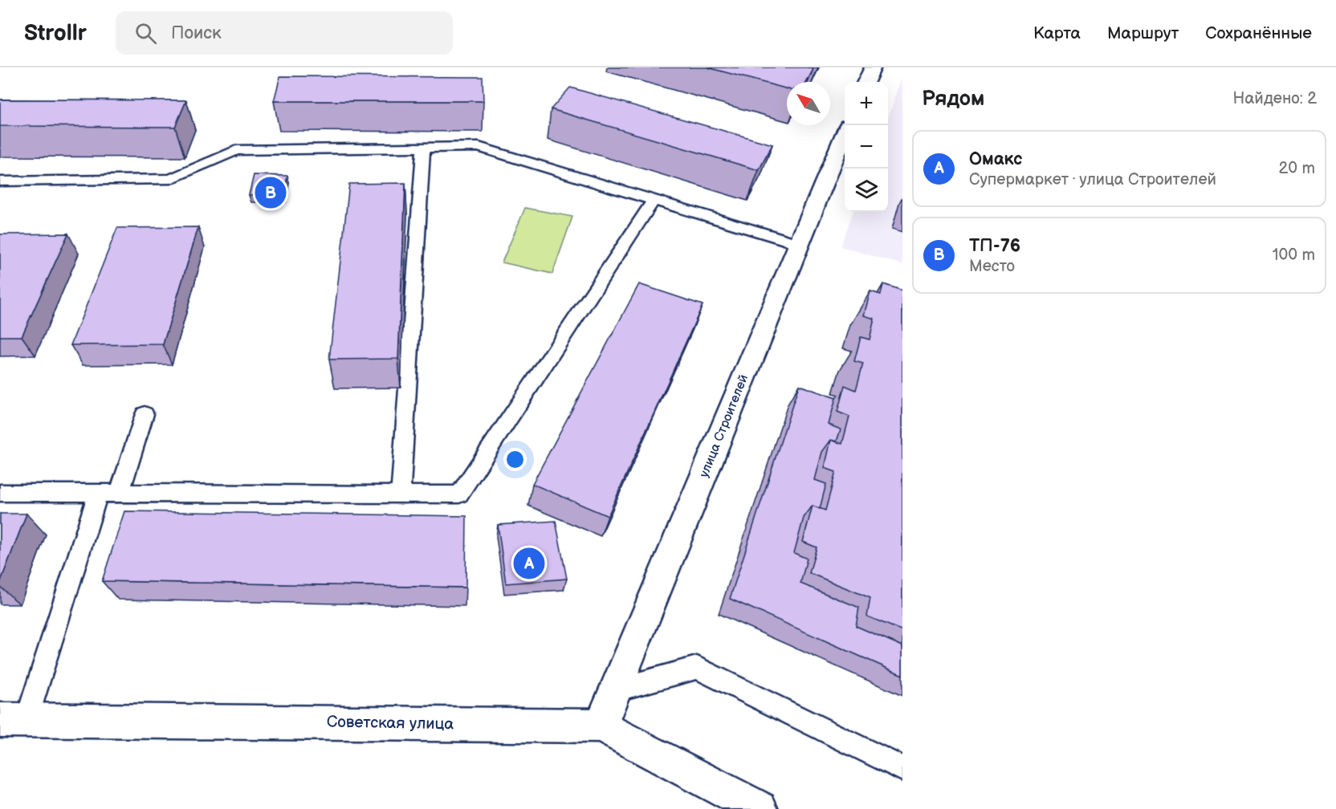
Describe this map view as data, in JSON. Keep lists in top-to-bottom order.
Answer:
{
  "streets": {
    "street": ["улица Строителей", "Советская улица"]
  },
  "crossings": [
    ["улица Строителей", "Советская улица"]
  ],
  "north": "top left",
  "page": {
    "header": "Strollr",
    "search": "Поиск",
    "nav": ["Карта", "Маршрут", "Сохранённые"],
    "heading": ["Рядом", "Найдено: 2"],
    "map_buttons": ["+", "−"],
    "list": [
      {
        "mark": "A",
        "name": "Омакс",
        "note": "Супермаркет · улица Строителей",
        "value": "20 m"
      },
      {
        "mark": "B",
        "name": "ТП-76",
        "note": "Место",
        "value": "100 m"
      }
    ],
    "pins": ["B", "A"]
  }
}
